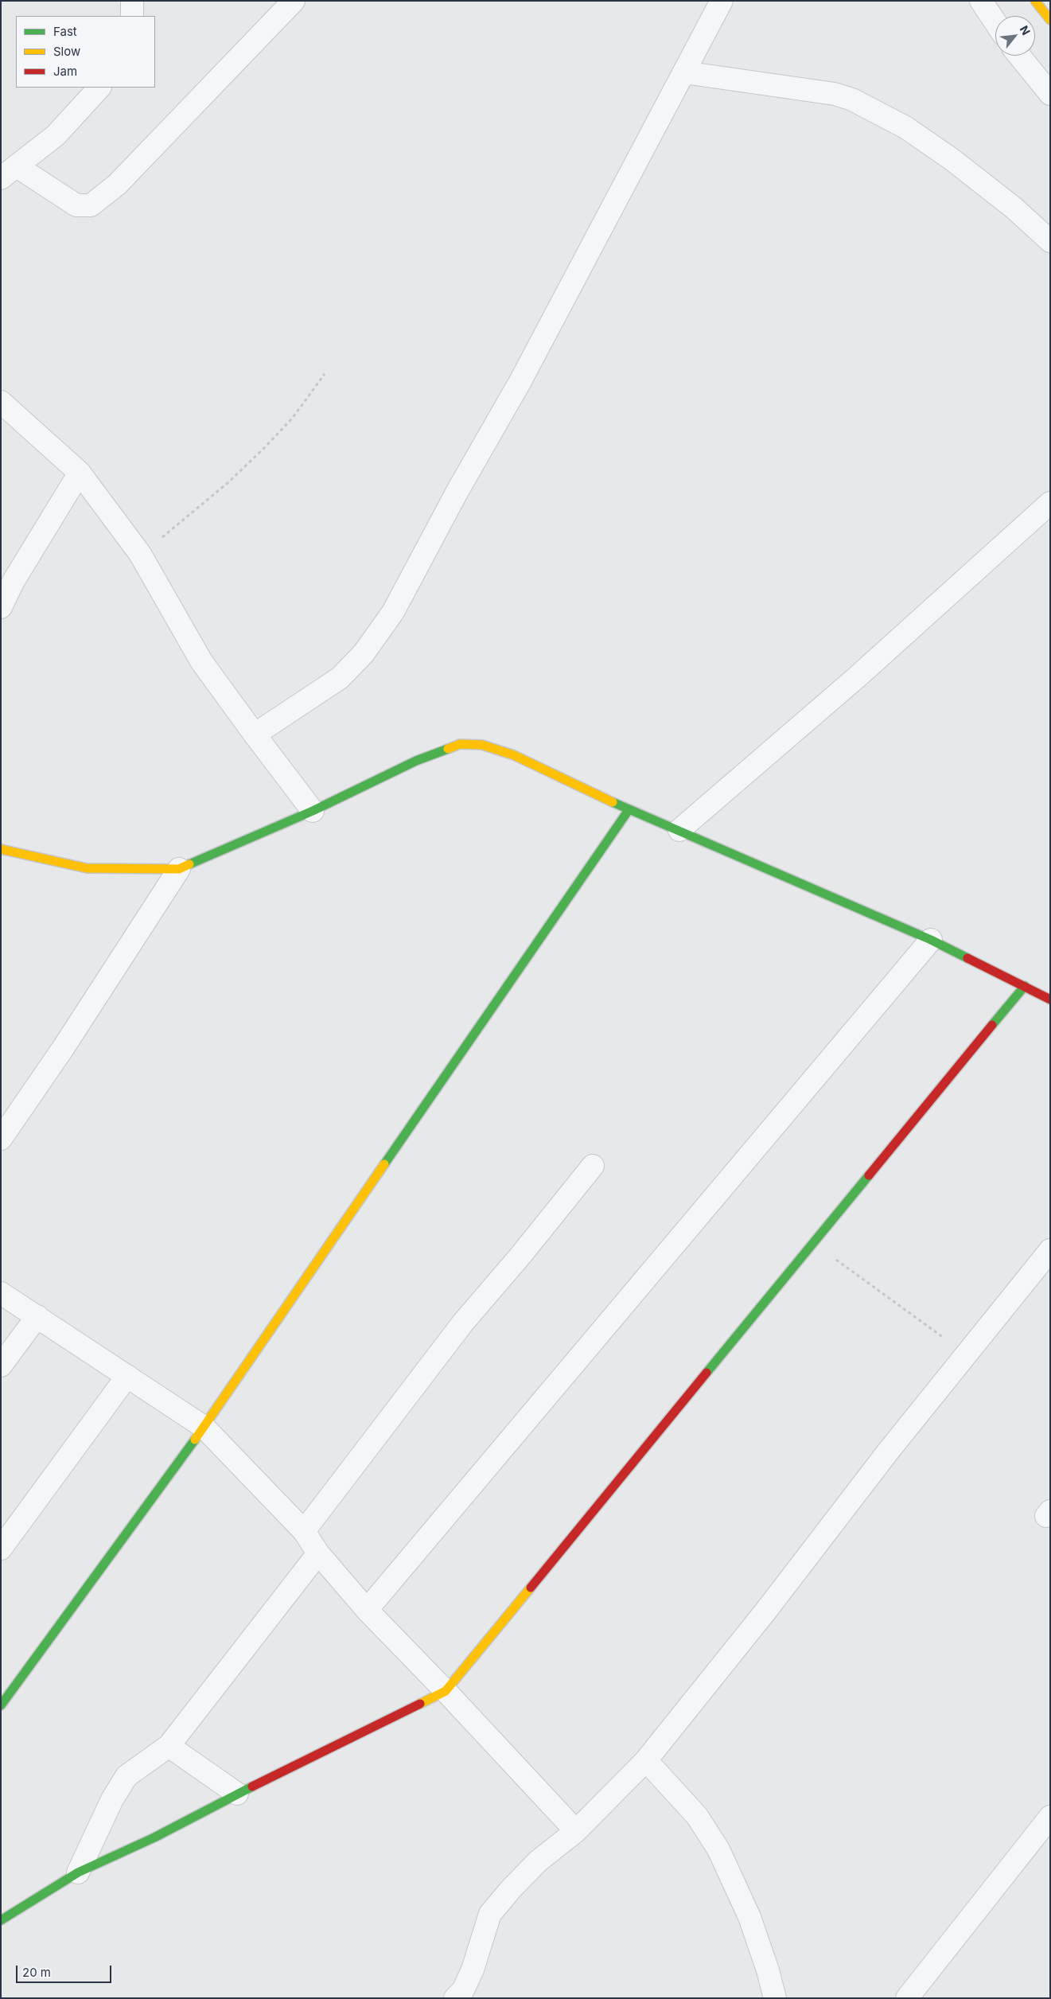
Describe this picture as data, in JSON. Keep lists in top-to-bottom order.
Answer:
{
  "legend": ["Fast", "Slow", "Jam"],
  "scale_bar": "20 m",
  "north": "top right"
}
